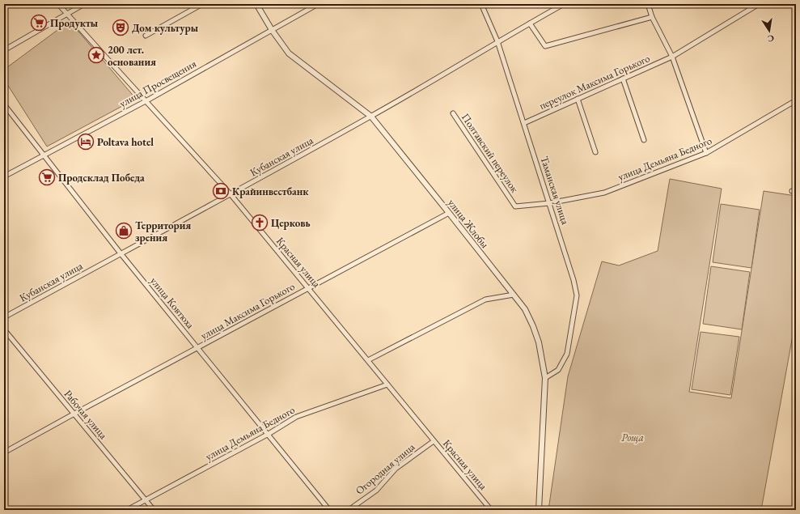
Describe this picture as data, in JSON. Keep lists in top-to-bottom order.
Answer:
{
  "streets": {
    "street": [
      "переулок Максима Горького",
      "улица Просвещения",
      "Полтавский переулок",
      "Кубанская улица",
      "улица Демьяна Бедного",
      "Таманская улица",
      "улица Жлобы",
      "Красная улица",
      "улица Ковтюха",
      "улица Максима Горького",
      "Рабочая улица",
      "Огородная улица"
    ]
  },
  "crossings": [
    ["переулок Максима Горького", "Таманская улица"],
    ["улица Просвещения", "улица Жлобы"],
    ["улица Просвещения", "Красная улица"],
    ["улица Просвещения", "улица Ковтюха"],
    ["Полтавский переулок", "улица Демьяна Бедного"],
    ["Полтавский переулок", "Таманская улица"],
    ["Кубанская улица", "Таманская улица"],
    ["Кубанская улица", "улица Жлобы"],
    ["Кубанская улица", "Красная улица"],
    ["Кубанская улица", "улица Ковтюха"],
    ["улица Демьяна Бедного", "Таманская улица"],
    ["улица Демьяна Бедного", "Красная улица"],
    ["улица Демьяна Бедного", "улица Ковтюха"],
    ["улица Демьяна Бедного", "Рабочая улица"],
    ["Таманская улица", "улица Жлобы"],
    ["улица Жлобы", "улица Максима Горького"],
    ["Красная улица", "улица Максима Горького"],
    ["Красная улица", "Огородная улица"],
    ["улица Ковтюха", "улица Максима Горького"],
    ["улица Максима Горького", "Рабочая улица"]
  ],
  "parks": ["Роща"],
  "places": {
    "supermarket": ["Продукты", "Продсклад Победа"],
    "theatre": ["Дом культуры"],
    "place": ["200 лет. основания"],
    "hotel": ["Poltava hotel"],
    "bank": ["Крайинвестбанк"],
    "church": ["Церковь"],
    "shop": ["Территория зрения"]
  },
  "north": "bottom"
}
